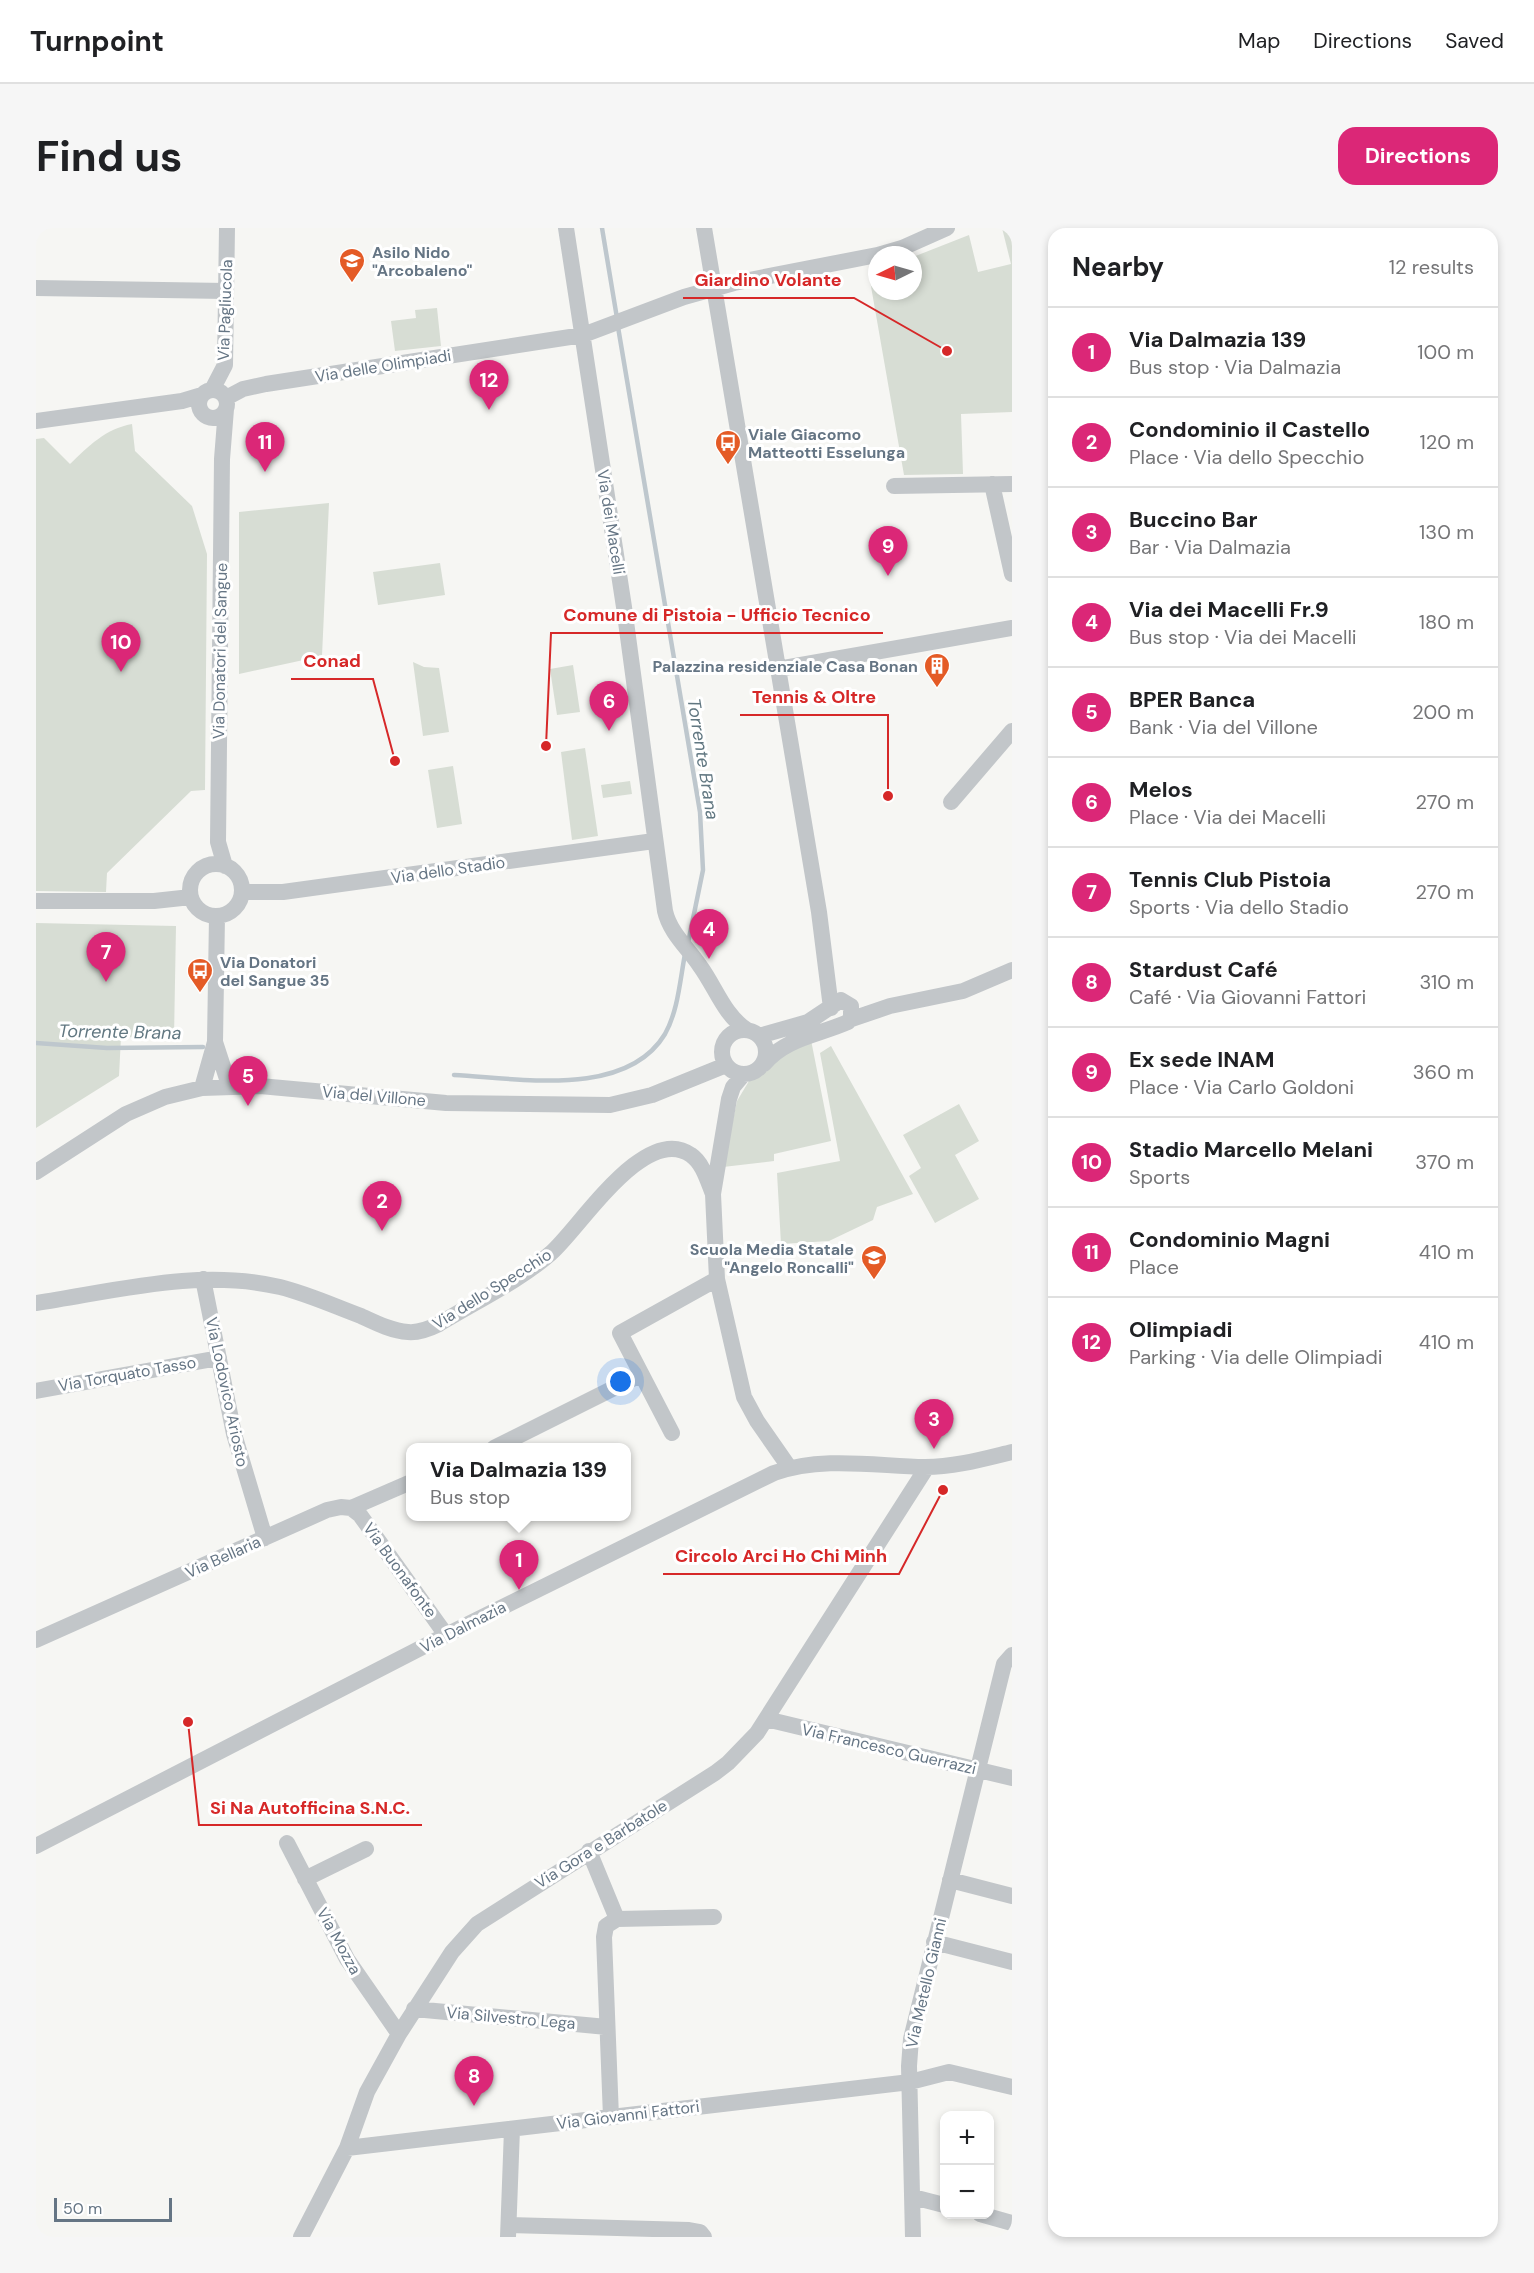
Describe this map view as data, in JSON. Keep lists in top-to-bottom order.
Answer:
{
  "streets": {
    "street": [
      "Via Pagliucola",
      "Via delle Olimpiadi",
      "Via dei Macelli",
      "Via Donatori del Sangue",
      "Via dello Stadio",
      "Via del Villone",
      "Via dello Specchio",
      "Via Torquato Tasso",
      "Via Lodovico Ariosto",
      "Via Bellaria",
      "Via Buonafonte",
      "Via Dalmazia",
      "Via Francesco Guerrazzi",
      "Via Gora e Barbatole",
      "Via Mozza",
      "Via Metello Gianni",
      "Via Silvestro Lega",
      "Via Giovanni Fattori"
    ]
  },
  "crossings": [
    ["Via Pagliucola", "Via delle Olimpiadi"],
    ["Via Pagliucola", "Via Donatori del Sangue"],
    ["Via delle Olimpiadi", "Via dei Macelli"],
    ["Via delle Olimpiadi", "Via Donatori del Sangue"],
    ["Via dei Macelli", "Via dello Stadio"],
    ["Via dei Macelli", "Via del Villone"],
    ["Via dei Macelli", "Via dello Specchio"],
    ["Via Donatori del Sangue", "Via dello Stadio"],
    ["Via del Villone", "Via dello Specchio"],
    ["Via dello Specchio", "Via Lodovico Ariosto"],
    ["Via dello Specchio", "Via Dalmazia"],
    ["Via Torquato Tasso", "Via Lodovico Ariosto"],
    ["Via Lodovico Ariosto", "Via Bellaria"],
    ["Via Bellaria", "Via Buonafonte"],
    ["Via Buonafonte", "Via Dalmazia"],
    ["Via Dalmazia", "Via Gora e Barbatole"],
    ["Via Francesco Guerrazzi", "Via Gora e Barbatole"],
    ["Via Francesco Guerrazzi", "Via Metello Gianni"],
    ["Via Gora e Barbatole", "Via Mozza"],
    ["Via Gora e Barbatole", "Via Silvestro Lega"],
    ["Via Gora e Barbatole", "Via Giovanni Fattori"],
    ["Via Metello Gianni", "Via Giovanni Fattori"]
  ],
  "water": ["Torrente Brana"],
  "places": {
    "school or university": ["Asilo Nido \"Arcobaleno\"", "Scuola Media Statale \"Angelo Roncalli\""],
    "other": [
      "Giardino Volante",
      "Comune di Pistoia - Ufficio Tecnico",
      "Conad",
      "Tennis & Oltre",
      "Circolo Arci Ho Chi Minh",
      "Si Na Autofficina S.N.C."
    ],
    "bus stop": ["Viale Giacomo Matteotti Esselunga", "Via Donatori del Sangue 35"],
    "building": ["Palazzina residenziale Casa Bonan"]
  },
  "scale_bar": "50 m",
  "north": "left",
  "page": {
    "header": "Turnpoint",
    "nav": ["Map", "Directions", "Saved"],
    "buttons": "Directions",
    "title": "Find us",
    "heading": ["Nearby", "12 results"],
    "list": [
      {
        "mark": "1",
        "name": "Via Dalmazia 139",
        "note": "Bus stop · Via Dalmazia",
        "value": "100 m"
      },
      {
        "mark": "2",
        "name": "Condominio il Castello",
        "note": "Place · Via dello Specchio",
        "value": "120 m"
      },
      {
        "mark": "3",
        "name": "Buccino Bar",
        "note": "Bar · Via Dalmazia",
        "value": "130 m"
      },
      {
        "mark": "4",
        "name": "Via dei Macelli Fr.9",
        "note": "Bus stop · Via dei Macelli",
        "value": "180 m"
      },
      {
        "mark": "5",
        "name": "BPER Banca",
        "note": "Bank · Via del Villone",
        "value": "200 m"
      },
      {
        "mark": "6",
        "name": "Melos",
        "note": "Place · Via dei Macelli",
        "value": "270 m"
      },
      {
        "mark": "7",
        "name": "Tennis Club Pistoia",
        "note": "Sports · Via dello Stadio",
        "value": "270 m"
      },
      {
        "mark": "8",
        "name": "Stardust Café",
        "note": "Café · Via Giovanni Fattori",
        "value": "310 m"
      },
      {
        "mark": "9",
        "name": "Ex sede INAM",
        "note": "Place · Via Carlo Goldoni",
        "value": "360 m"
      },
      {
        "mark": "10",
        "name": "Stadio Marcello Melani",
        "note": "Sports",
        "value": "370 m"
      },
      {
        "mark": "11",
        "name": "Condominio Magni",
        "note": "Place",
        "value": "410 m"
      },
      {
        "mark": "12",
        "name": "Olimpiadi",
        "note": "Parking · Via delle Olimpiadi",
        "value": "410 m"
      }
    ],
    "pins": [
      "12",
      "11",
      "9",
      "10",
      "6",
      "4",
      "7",
      "5",
      "2",
      "3",
      "1",
      "8"
    ],
    "popup": ["Via Dalmazia 139", "Bus stop"],
    "map_buttons": ["+", "−"],
    "scale": "50 m"
  }
}
